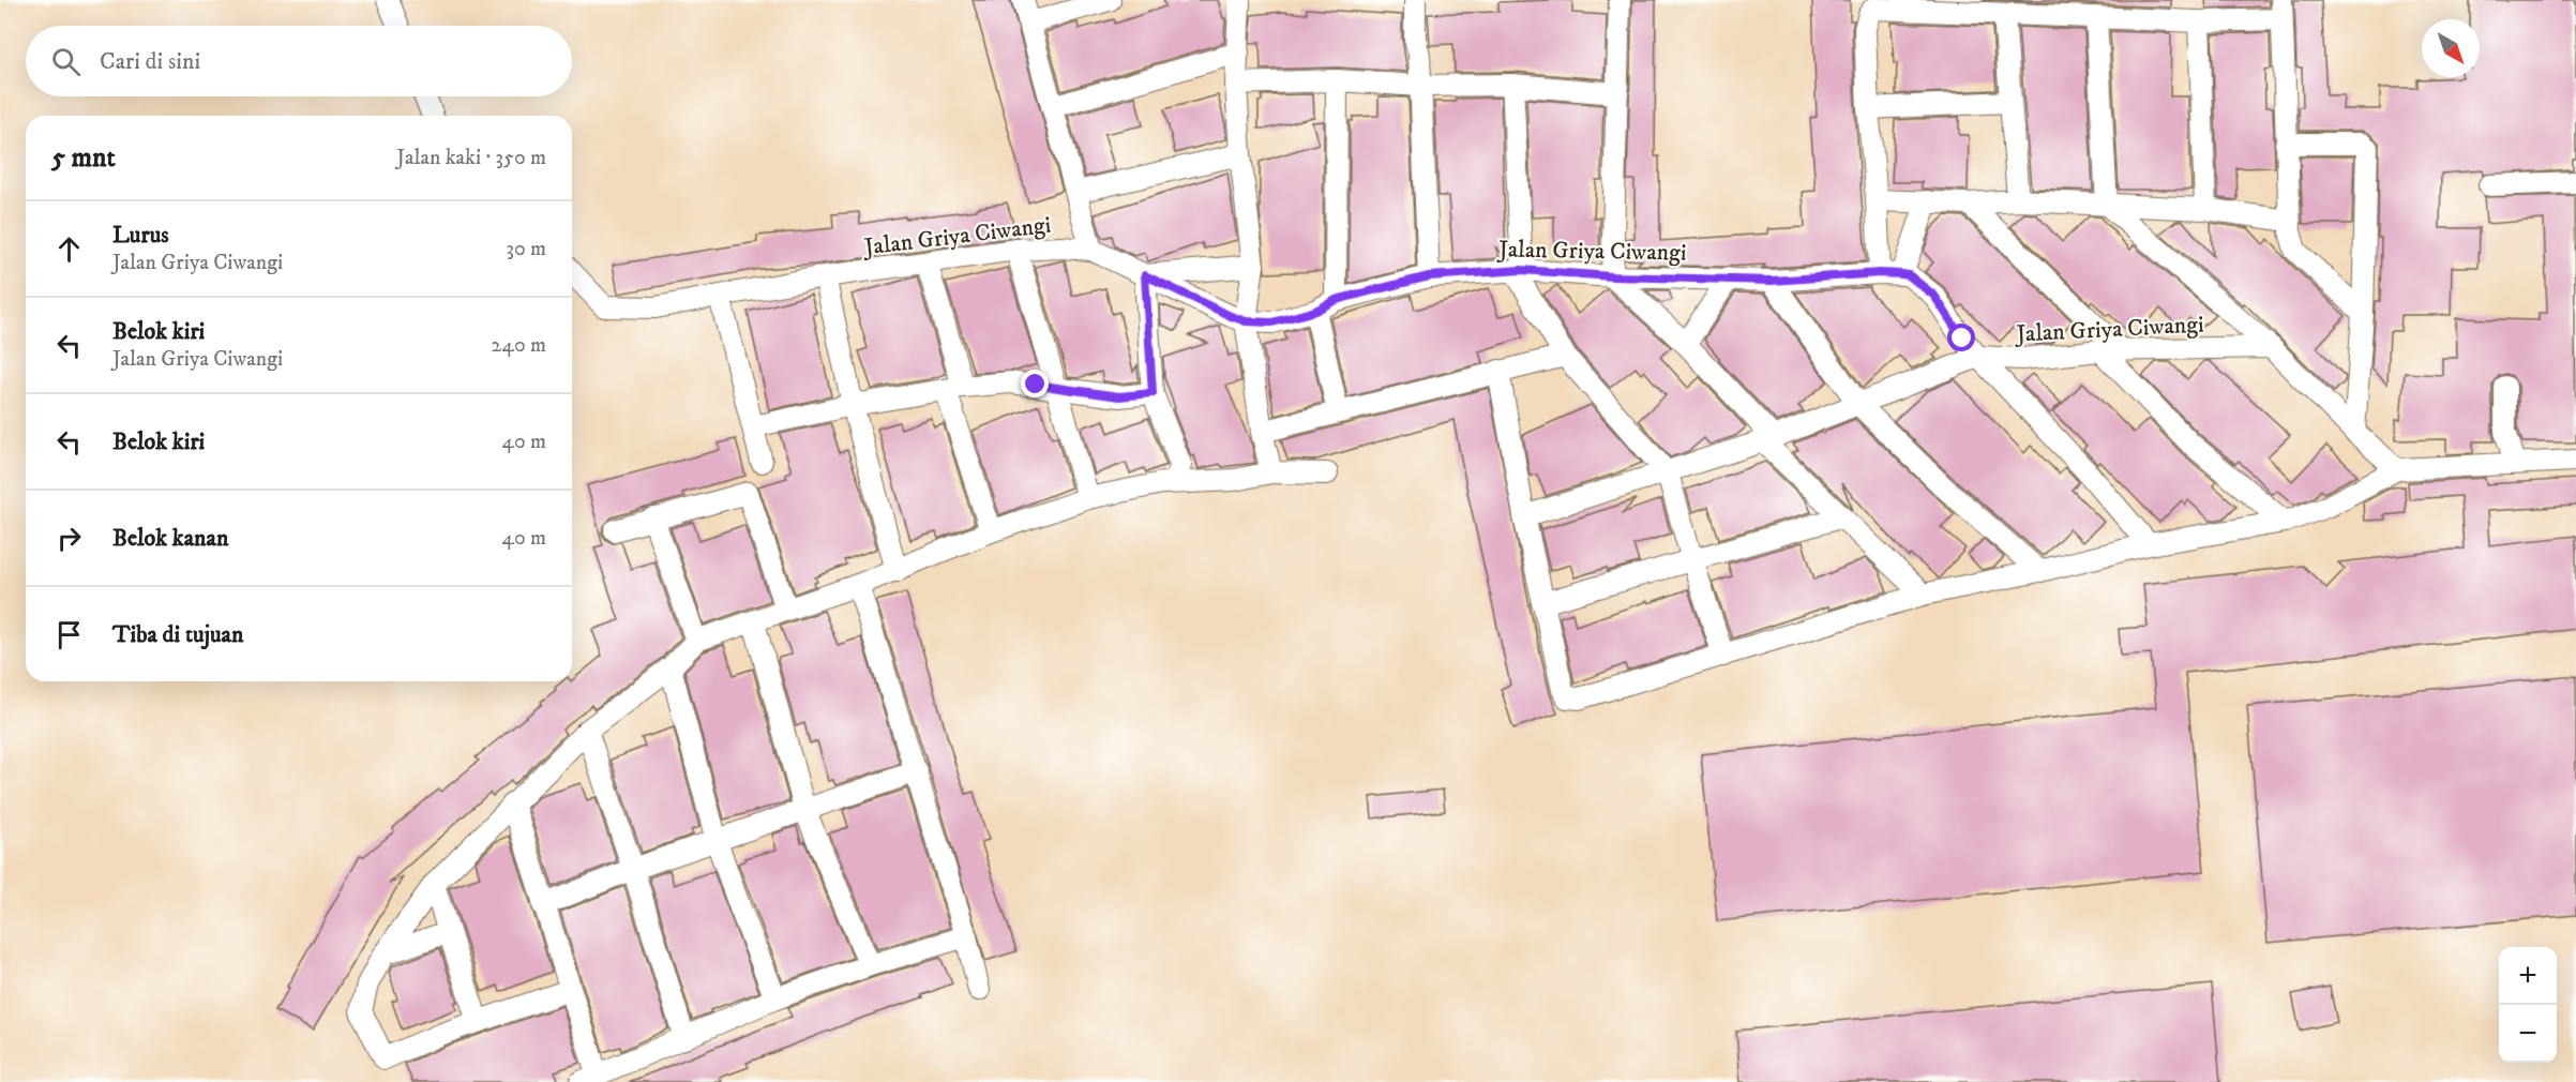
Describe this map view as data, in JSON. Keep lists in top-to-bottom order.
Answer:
{
  "streets": {
    "street": ["Jalan Griya Ciwangi"]
  },
  "north": "bottom right",
  "page": {
    "search": "Cari di sini",
    "heading": ["5 mnt", "Jalan kaki · 350 m"],
    "list": [
      ["Lurus", "Jalan Griya Ciwangi", "30 m"],
      ["Belok kiri", "Jalan Griya Ciwangi", "240 m"],
      ["Belok kiri", "40 m"],
      ["Belok kanan", "40 m"],
      "Tiba di tujuan"
    ],
    "map_buttons": ["+", "−"]
  }
}
